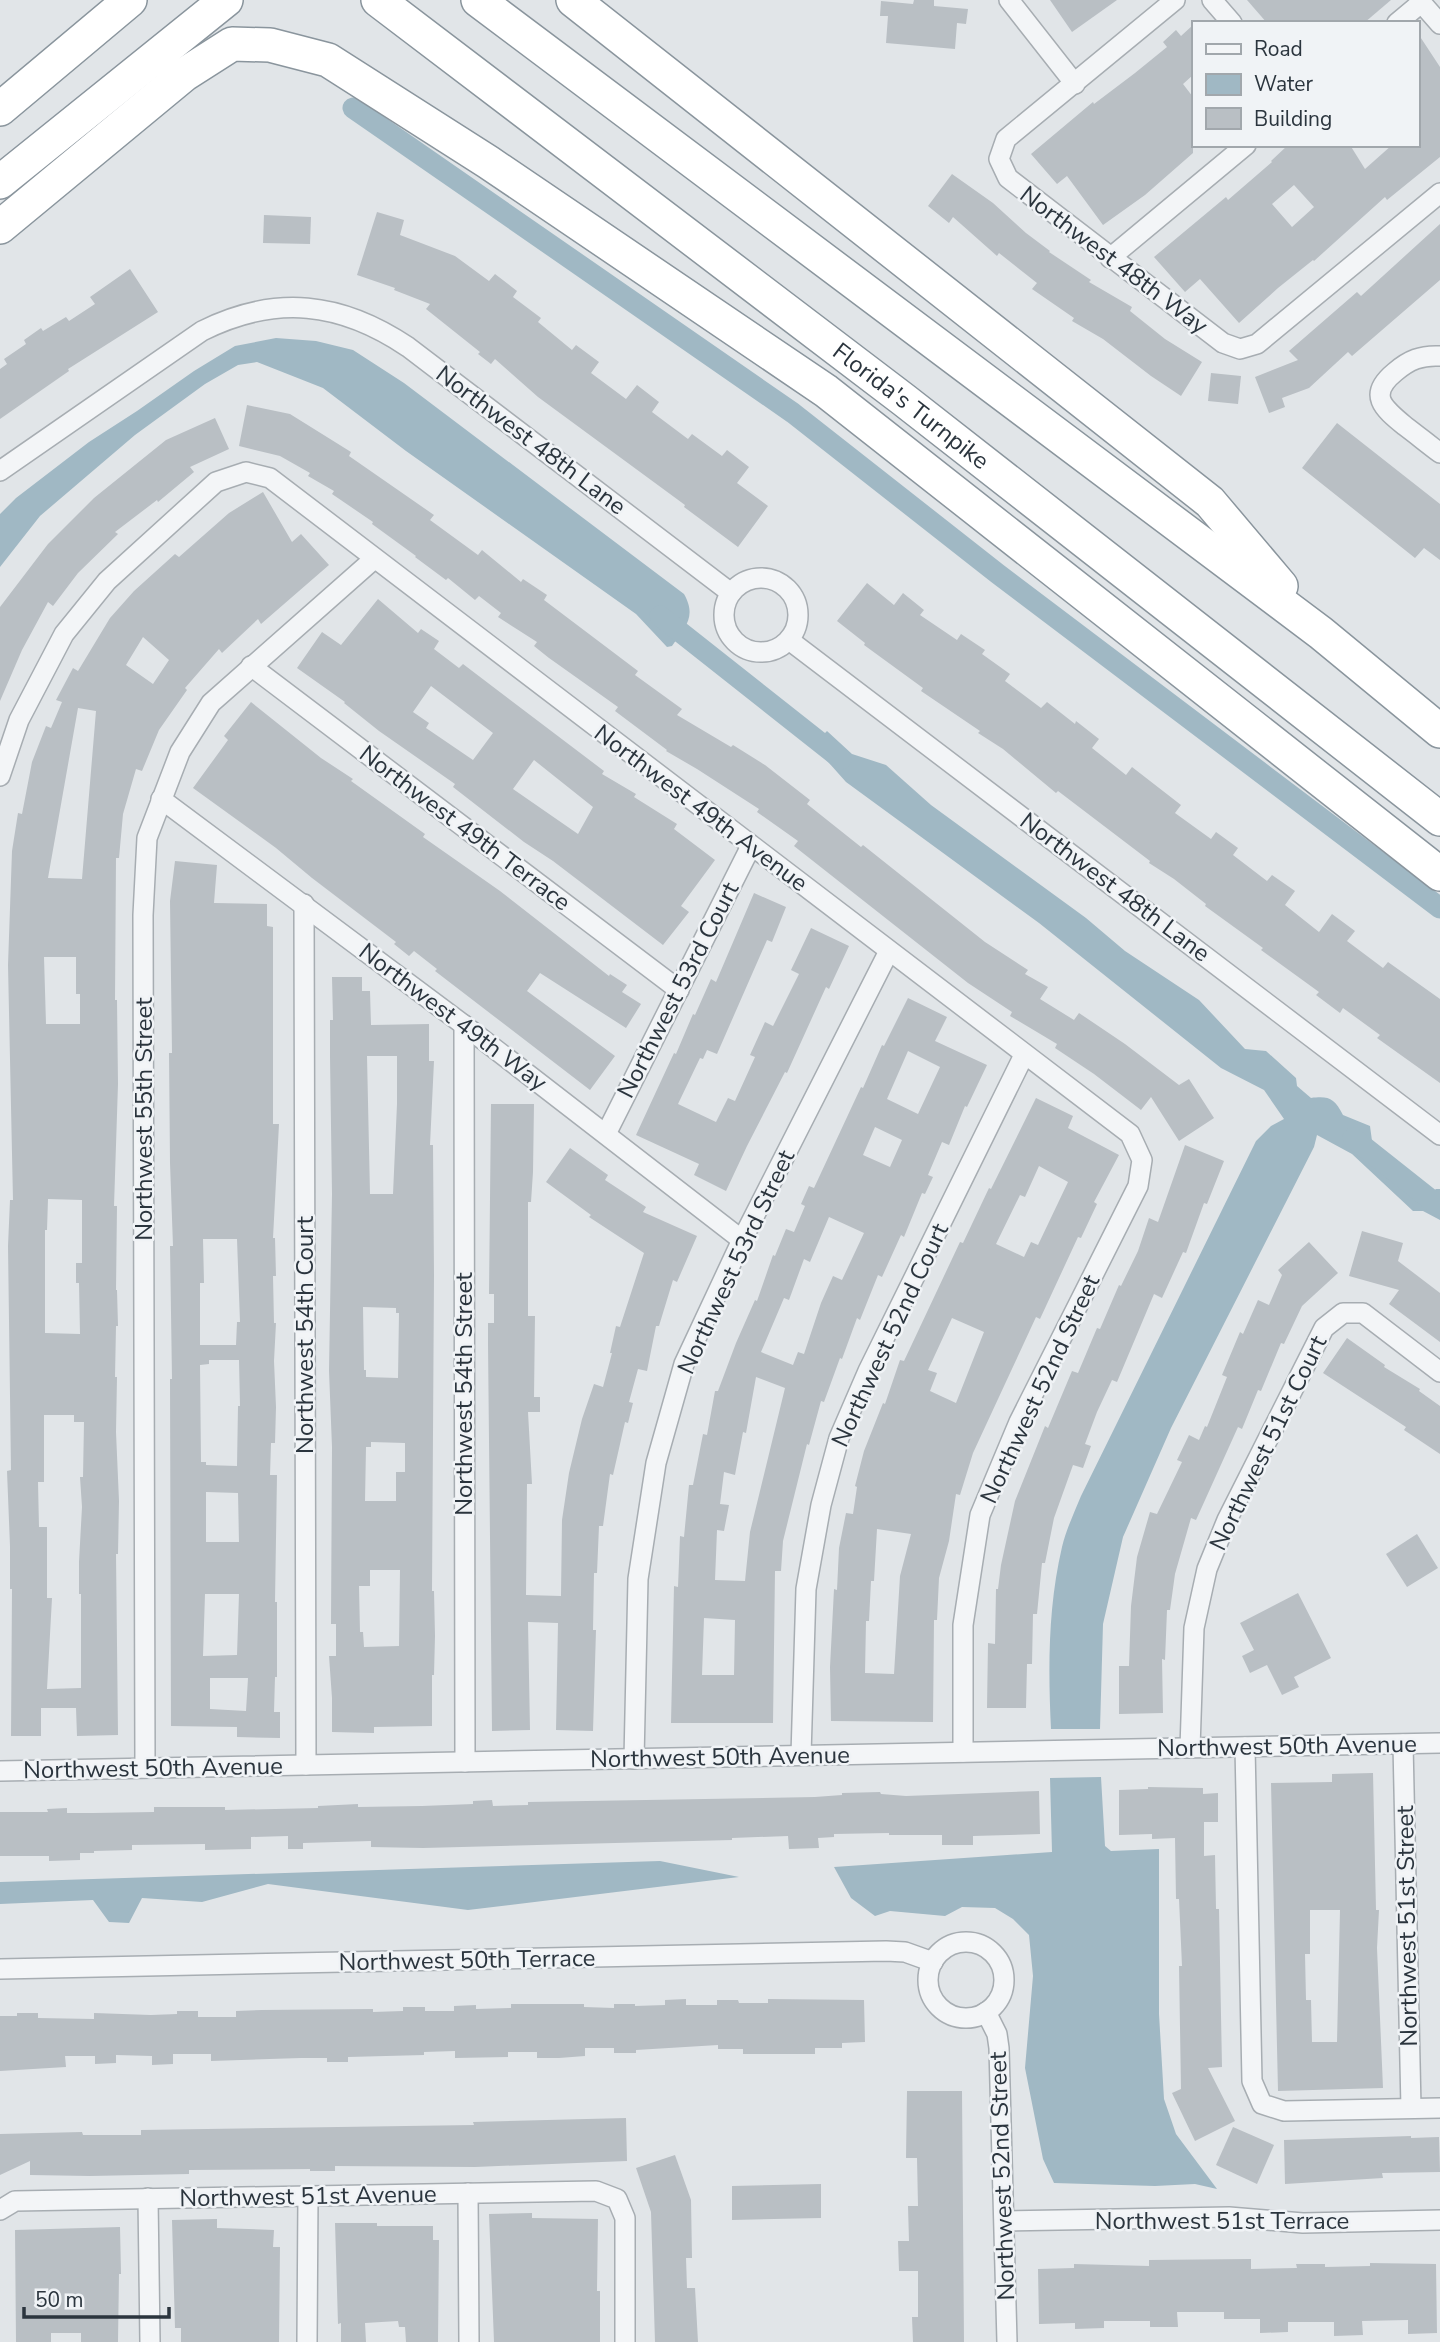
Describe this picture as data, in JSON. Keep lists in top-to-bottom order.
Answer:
{
  "streets": {
    "highway": ["Florida's Turnpike"],
    "street": [
      "Northwest 48th Way",
      "Northwest 48th Lane",
      "Northwest 49th Avenue",
      "Northwest 49th Terrace",
      "Northwest 53rd Court",
      "Northwest 49th Way",
      "Northwest 55th Street",
      "Northwest 53rd Street",
      "Northwest 54th Court",
      "Northwest 52nd Court",
      "Northwest 52nd Street",
      "Northwest 54th Street",
      "Northwest 51st Court",
      "Northwest 50th Avenue",
      "Northwest 51st Street",
      "Northwest 50th Terrace",
      "Northwest 51st Avenue",
      "Northwest 51st Terrace"
    ]
  },
  "crossings": [
    ["Northwest 49th Avenue", "Northwest 53rd Court"],
    ["Northwest 49th Avenue", "Northwest 55th Street"],
    ["Northwest 49th Avenue", "Northwest 53rd Street"],
    ["Northwest 49th Avenue", "Northwest 52nd Court"],
    ["Northwest 49th Avenue", "Northwest 52nd Street"],
    ["Northwest 49th Terrace", "Northwest 53rd Court"],
    ["Northwest 49th Terrace", "Northwest 55th Street"],
    ["Northwest 53rd Court", "Northwest 49th Way"],
    ["Northwest 49th Way", "Northwest 55th Street"],
    ["Northwest 49th Way", "Northwest 53rd Street"],
    ["Northwest 49th Way", "Northwest 54th Court"],
    ["Northwest 49th Way", "Northwest 54th Street"],
    ["Northwest 55th Street", "Northwest 50th Avenue"],
    ["Northwest 53rd Street", "Northwest 50th Avenue"],
    ["Northwest 54th Court", "Northwest 50th Avenue"],
    ["Northwest 52nd Court", "Northwest 50th Avenue"],
    ["Northwest 52nd Street", "Northwest 50th Avenue"],
    ["Northwest 52nd Street", "Northwest 50th Terrace"],
    ["Northwest 52nd Street", "Northwest 51st Terrace"],
    ["Northwest 54th Street", "Northwest 50th Avenue"],
    ["Northwest 51st Court", "Northwest 50th Avenue"],
    ["Northwest 50th Avenue", "Northwest 51st Street"]
  ],
  "legend": ["Road", "Water", "Building"],
  "scale_bar": "50 m"
}
